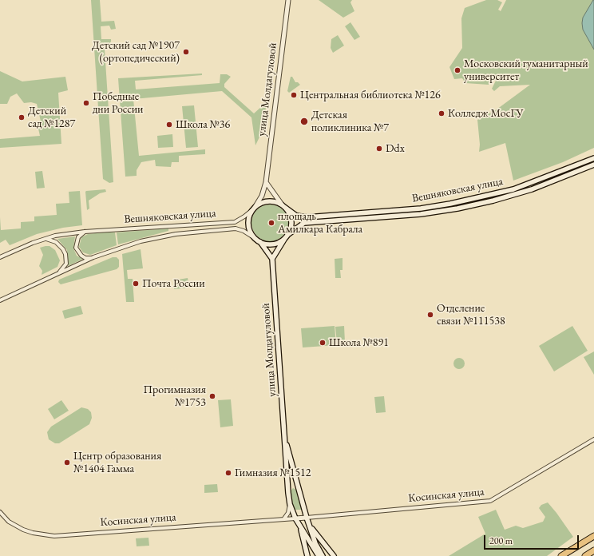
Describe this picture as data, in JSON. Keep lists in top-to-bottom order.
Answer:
{
  "streets": {
    "main road": ["улица Молдагуловой", "Вешняковская улица"],
    "street": ["Косинская улица"]
  },
  "crossings": [
    ["улица Молдагуловой", "Вешняковская улица"],
    ["улица Молдагуловой", "Косинская улица"]
  ],
  "places": [
    "Детский сад №1907 (ортопедический)",
    "Московский гуманитарный университет",
    "Центральная библиотека №126",
    "Победные дни России",
    "Колледж МосГУ",
    "Детский сад №1287",
    "Детская поликлиника №7",
    "Школа №36",
    "Ddx",
    "площадь Амилкара Кабрала",
    "Почта России",
    "Отделение связи №111538",
    "Школа №891",
    "Прогимназия №1753",
    "Центр образования №1404 Гамма",
    "Гимназия №1512"
  ],
  "scale_bar": "200 m"
}
